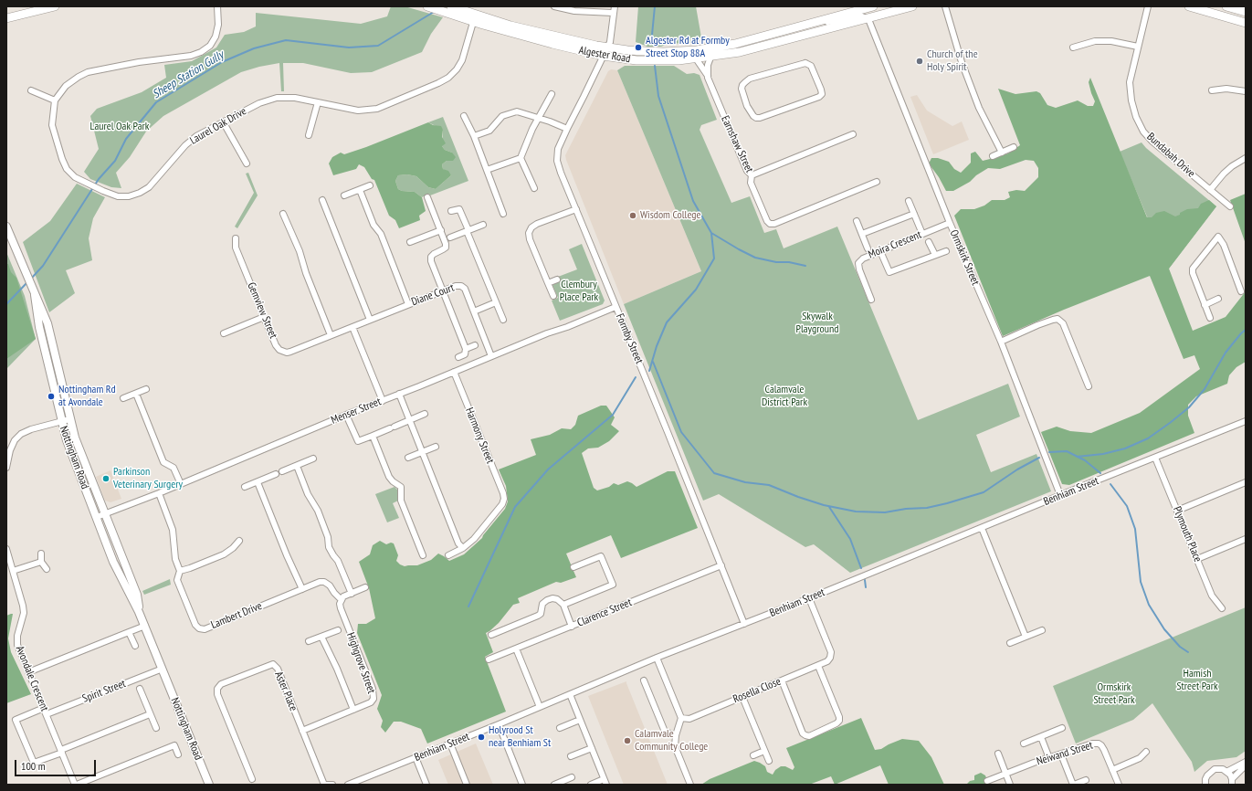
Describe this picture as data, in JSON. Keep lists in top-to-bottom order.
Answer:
{
  "streets": {
    "main road": ["Algester Road"],
    "street": [
      "Laurel Oak Drive",
      "Earnshaw Street",
      "Bundabah Drive",
      "Moira Crescent",
      "Ormskirk Street",
      "Diane Court",
      "Gemview Street",
      "Formby Street",
      "Menser Street",
      "Harmony Street",
      "Nottingham Road",
      "Benhiam Street",
      "Plymouth Place",
      "Clarence Street",
      "Lambert Drive",
      "Highgrove Street",
      "Avondale Crescent",
      "Rosella Close",
      "Spirit Street",
      "Aster Place",
      "Neiwand Street"
    ]
  },
  "crossings": [
    ["Algester Road", "Laurel Oak Drive"],
    ["Algester Road", "Earnshaw Street"],
    ["Algester Road", "Ormskirk Street"],
    ["Algester Road", "Formby Street"],
    ["Moira Crescent", "Ormskirk Street"],
    ["Ormskirk Street", "Benhiam Street"],
    ["Diane Court", "Gemview Street"],
    ["Diane Court", "Menser Street"],
    ["Formby Street", "Menser Street"],
    ["Formby Street", "Benhiam Street"],
    ["Formby Street", "Clarence Street"],
    ["Menser Street", "Harmony Street"],
    ["Menser Street", "Nottingham Road"],
    ["Menser Street", "Lambert Drive"],
    ["Nottingham Road", "Spirit Street"],
    ["Benhiam Street", "Plymouth Place"],
    ["Benhiam Street", "Rosella Close"],
    ["Highgrove Street", "Aster Place"],
    ["Avondale Crescent", "Spirit Street"]
  ],
  "water": ["Sheep Station Gully"],
  "parks": [
    "Laurel Oak Park",
    "Clembury Place Park",
    "Skywalk Playground",
    "Calamvale District Park",
    "Hamish Street Park",
    "Ormskirk Street Park"
  ],
  "places": [
    "Algester Rd at Formby Street Stop 88A",
    "Church of the Holy Spirit",
    "Wisdom College",
    "Nottingham Rd at Avondale",
    "Parkinson Veterinary Surgery",
    "Holyrood St near Benhiam St",
    "Calamvale Community College"
  ],
  "scale_bar": "100 m"
}
